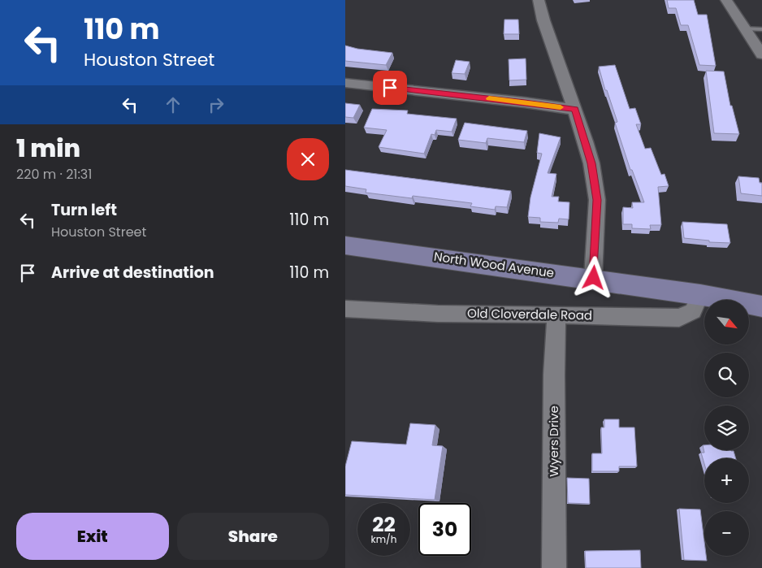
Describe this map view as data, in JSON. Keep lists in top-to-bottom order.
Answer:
{
  "streets": {
    "main road": ["North Wood Avenue"],
    "street": ["Old Cloverdale Road", "Wyers Drive"]
  },
  "crossings": [
    ["North Wood Avenue", "Old Cloverdale Road"],
    ["Old Cloverdale Road", "Wyers Drive"]
  ],
  "north": "bottom right",
  "page": {
    "turn": ["110 m", "Houston Street"],
    "heading": ["1 min", "220 m · 21:31"],
    "list": [
      {
        "name": "Turn left",
        "note": "Houston Street",
        "value": "110 m"
      },
      {
        "name": "Arrive at destination",
        "value": "110 m"
      }
    ],
    "map_buttons": ["+", "−"],
    "speed": "22 km/h",
    "limit": "30",
    "buttons": ["Exit", "Share"]
  }
}
